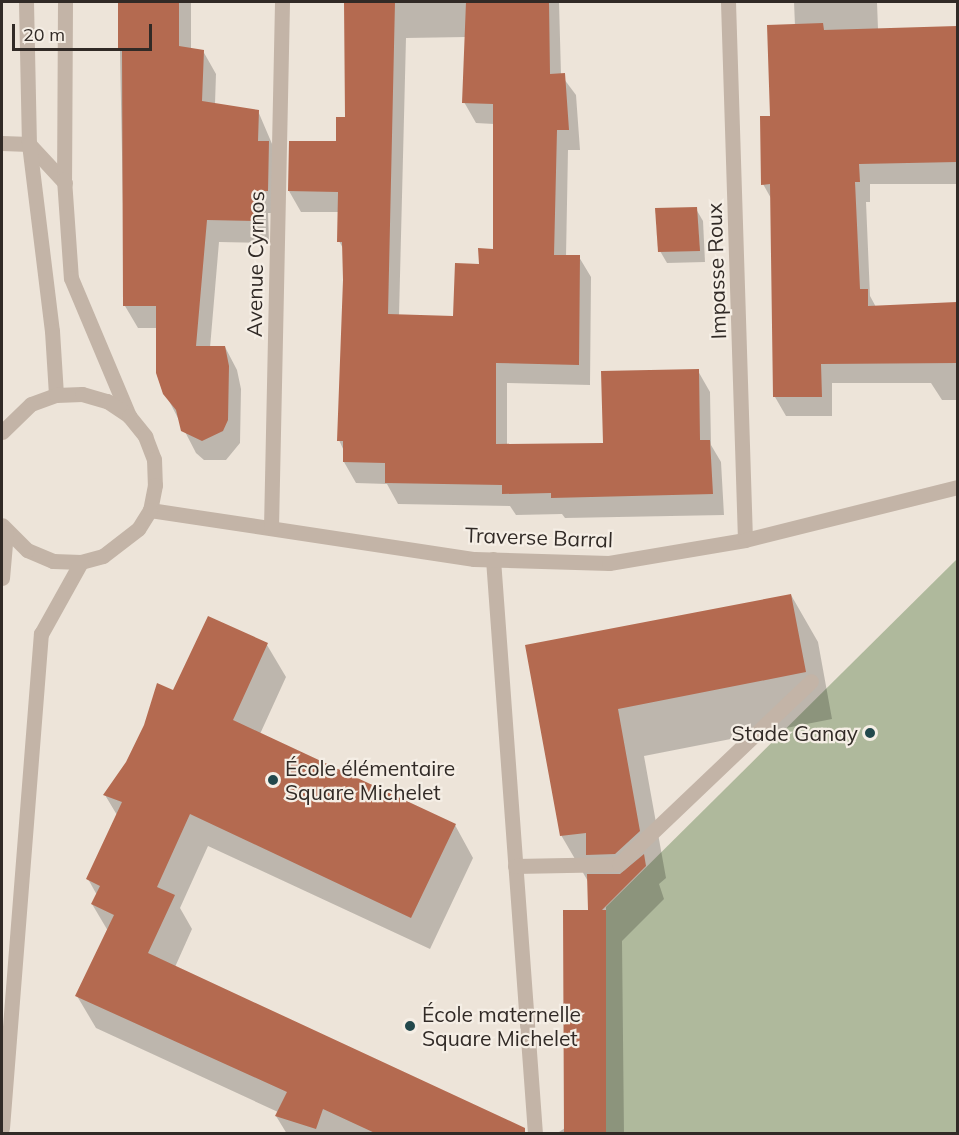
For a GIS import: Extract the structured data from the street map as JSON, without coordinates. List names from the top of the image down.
{
  "streets": {
    "street": ["Avenue Cyrnos", "Impasse Roux", "Traverse Barral"]
  },
  "crossings": [
    ["Avenue Cyrnos", "Traverse Barral"],
    ["Impasse Roux", "Traverse Barral"]
  ],
  "places": ["Stade Ganay", "École élémentaire Square Michelet", "École maternelle Square Michelet"],
  "scale_bar": "20 m"
}
